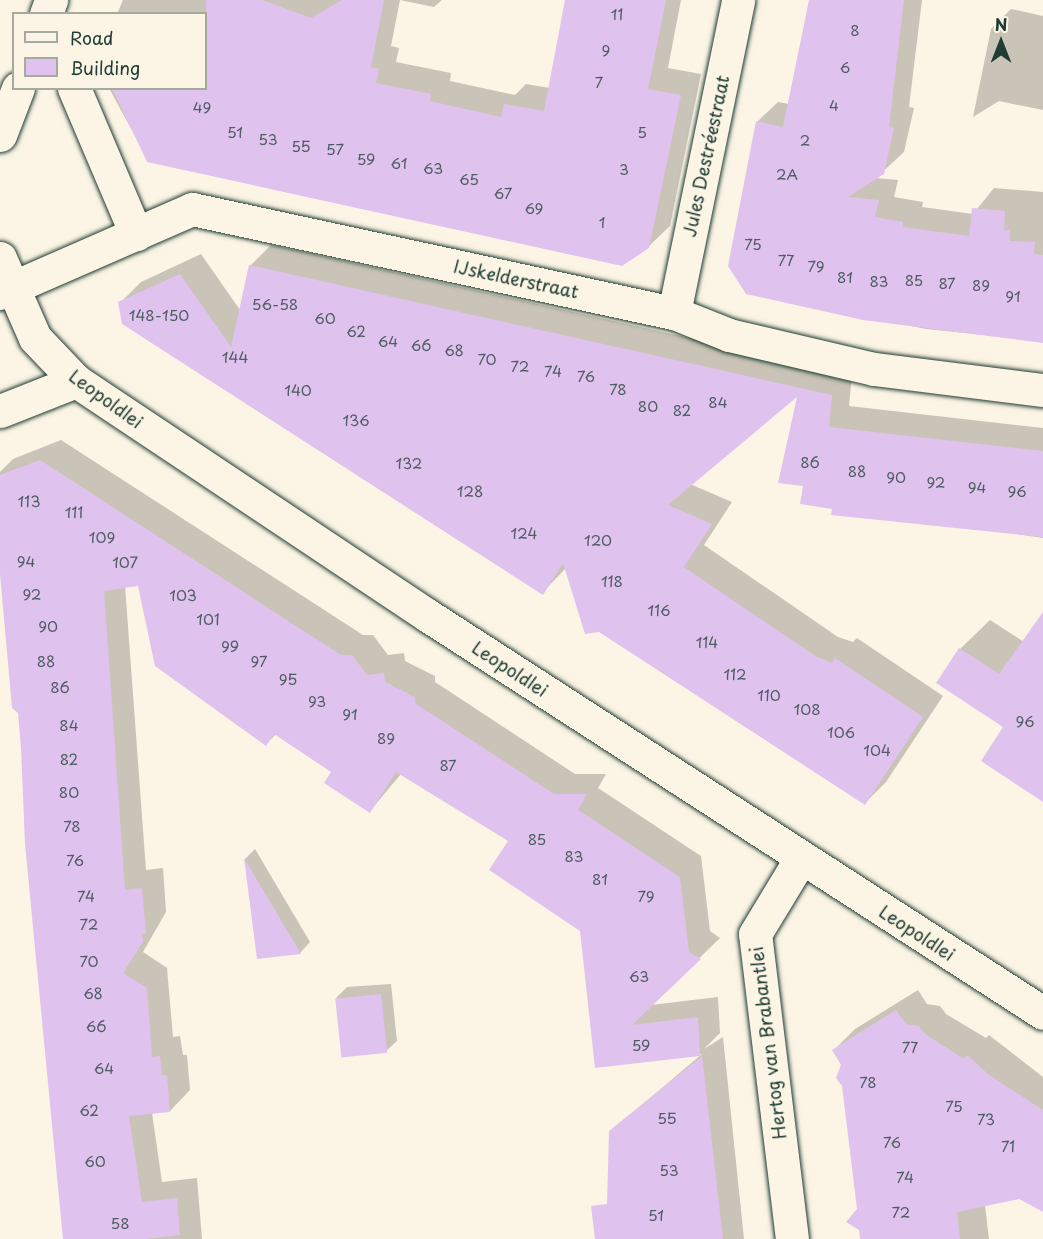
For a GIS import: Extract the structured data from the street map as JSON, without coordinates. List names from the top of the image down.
{
  "streets": {
    "street": [
      "Jules Destréestraat",
      "IJskelderstraat",
      "Leopoldlei",
      "Hertog van Brabantlei"
    ]
  },
  "crossings": [
    ["Jules Destréestraat", "IJskelderstraat"],
    ["IJskelderstraat", "Leopoldlei"],
    ["Leopoldlei", "Hertog van Brabantlei"]
  ],
  "house_numbers": [
    "11",
    "8",
    "9",
    "6",
    "7",
    "4",
    "49",
    "51",
    "5",
    "53",
    "2",
    "55",
    "57",
    "59",
    "61",
    "63",
    "3",
    "2A",
    "65",
    "67",
    "69",
    "1",
    "75",
    "77",
    "79",
    "81",
    "85",
    "83",
    "87",
    "89",
    "91",
    "56-58",
    "148-150",
    "60",
    "62",
    "64",
    "66",
    "68",
    "144",
    "70",
    "72",
    "74",
    "76",
    "78",
    "140",
    "84",
    "80",
    "82",
    "136",
    "86",
    "132",
    "88",
    "90",
    "92",
    "94",
    "128",
    "96",
    "113",
    "111",
    "124",
    "109",
    "120",
    "94",
    "107",
    "118",
    "92",
    "103",
    "116",
    "101",
    "90",
    "114",
    "99",
    "88",
    "97",
    "112",
    "95",
    "86",
    "110",
    "93",
    "108",
    "91",
    "96",
    "84",
    "106",
    "89",
    "104",
    "82",
    "87",
    "80",
    "78",
    "85",
    "83",
    "76",
    "81",
    "74",
    "79",
    "72",
    "70",
    "63",
    "68",
    "66",
    "59",
    "77",
    "64",
    "78",
    "75",
    "62",
    "55",
    "73",
    "76",
    "71",
    "60",
    "53",
    "74",
    "72",
    "51",
    "58"
  ],
  "legend": ["Road", "Building"],
  "north": "top"
}
